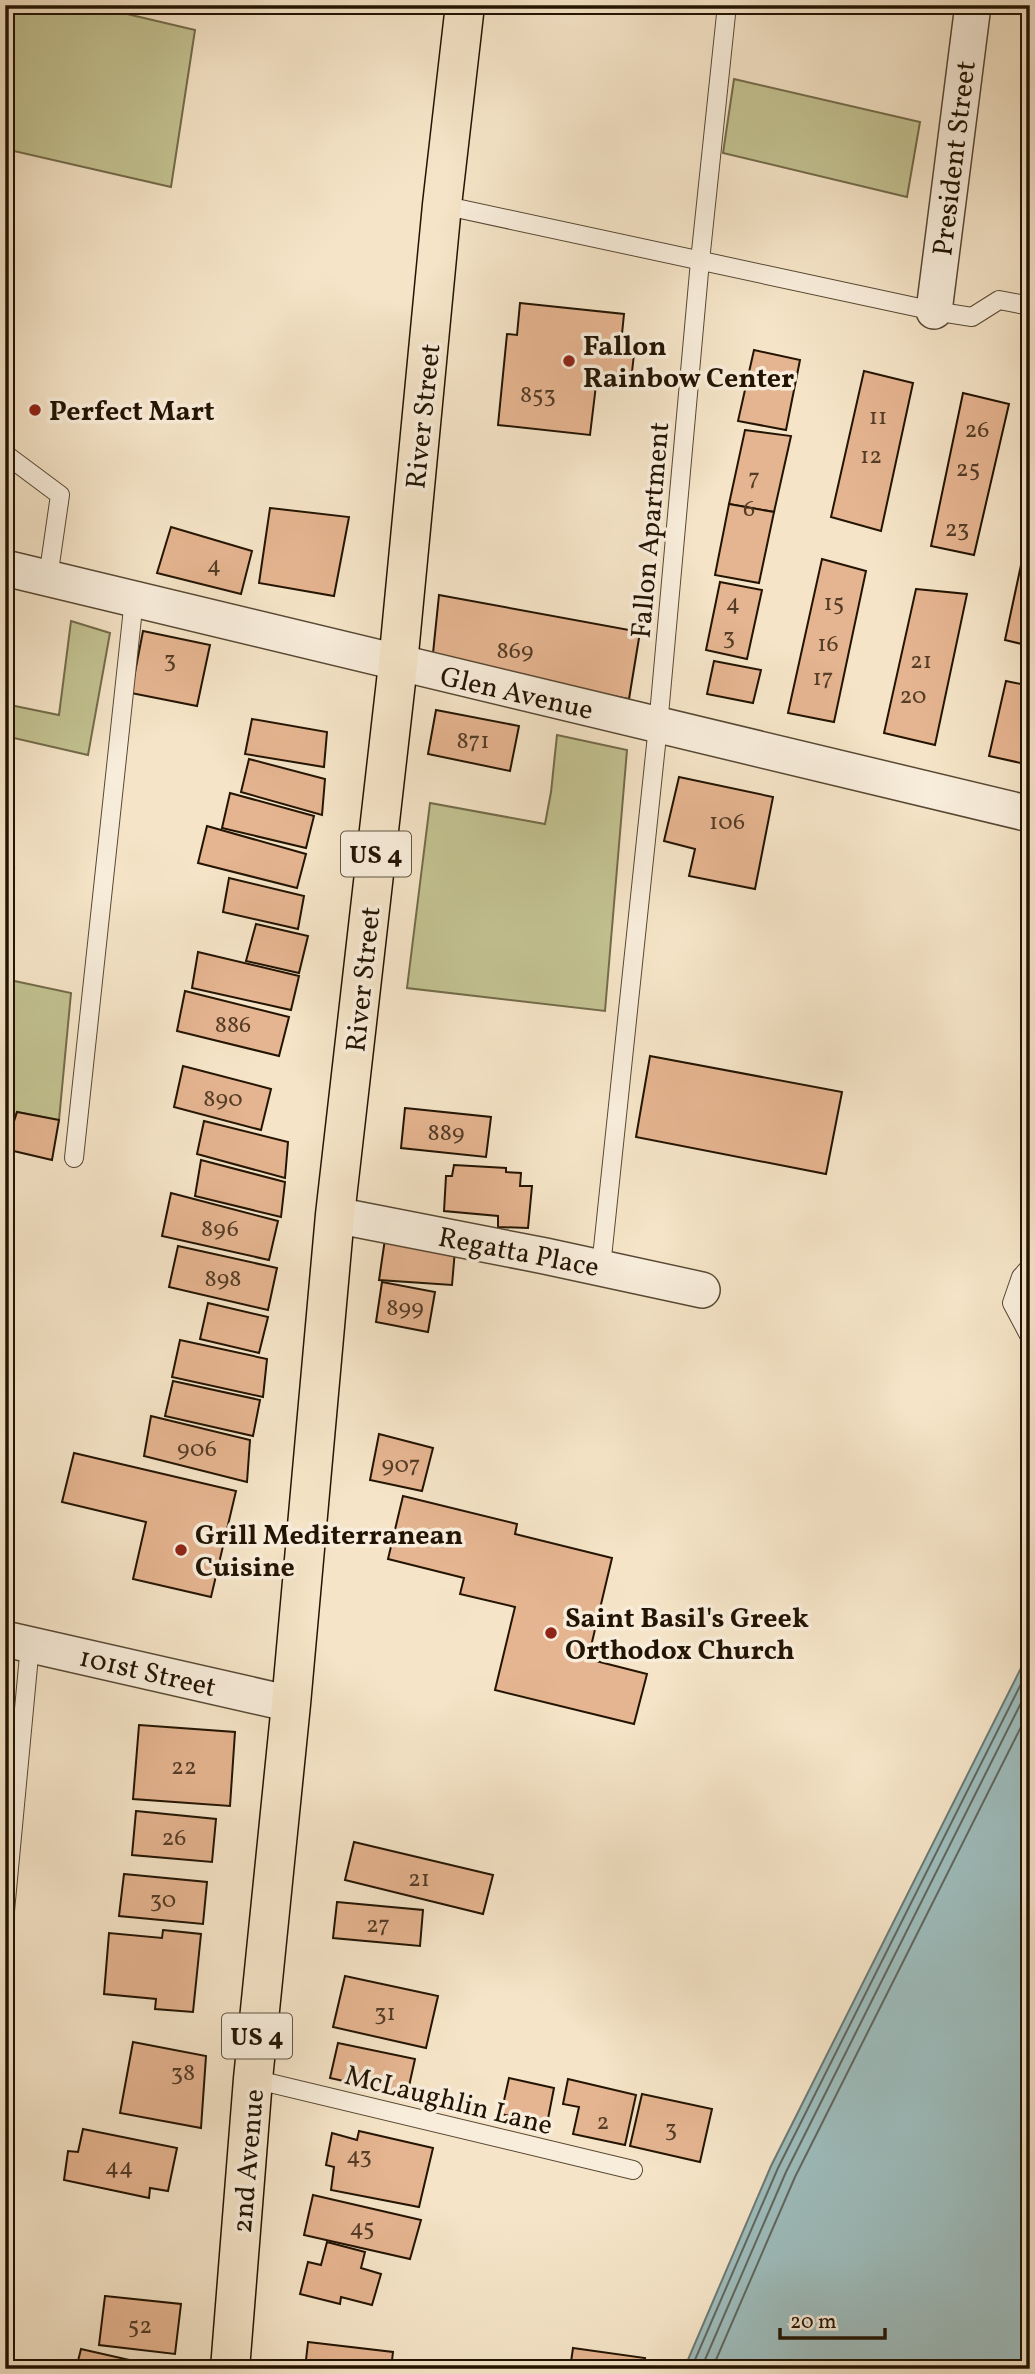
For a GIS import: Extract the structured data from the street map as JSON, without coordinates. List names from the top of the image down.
{
  "streets": {
    "main road": ["River Street", "US 4", "2nd Avenue"],
    "street": [
      "President Street",
      "Glen Avenue",
      "Regatta Place",
      "101st Street"
    ],
    "lane": ["Fallon Apartment", "McLaughlin Lane"]
  },
  "crossings": [
    ["River Street", "Glen Avenue"],
    ["River Street", "Regatta Place"],
    ["River Street", "101st Street"],
    ["River Street", "2nd Avenue"],
    ["Fallon Apartment", "Glen Avenue"],
    ["Fallon Apartment", "Regatta Place"],
    ["101st Street", "2nd Avenue"],
    ["McLaughlin Lane", "2nd Avenue"]
  ],
  "places": [
    "Fallon Rainbow Center",
    "Perfect Mart",
    "Grill Mediterranean Cuisine",
    "Saint Basil's Greek Orthodox Church"
  ],
  "house_numbers": [
    "853",
    "11",
    "26",
    "12",
    "25",
    "7",
    "6",
    "23",
    "4",
    "4",
    "15",
    "3",
    "16",
    "869",
    "3",
    "21",
    "17",
    "20",
    "871",
    "106",
    "886",
    "890",
    "889",
    "896",
    "898",
    "899",
    "906",
    "907",
    "22",
    "26",
    "21",
    "30",
    "27",
    "31",
    "38",
    "2",
    "3",
    "43",
    "44",
    "45",
    "52"
  ],
  "scale_bar": "20 m"
}
